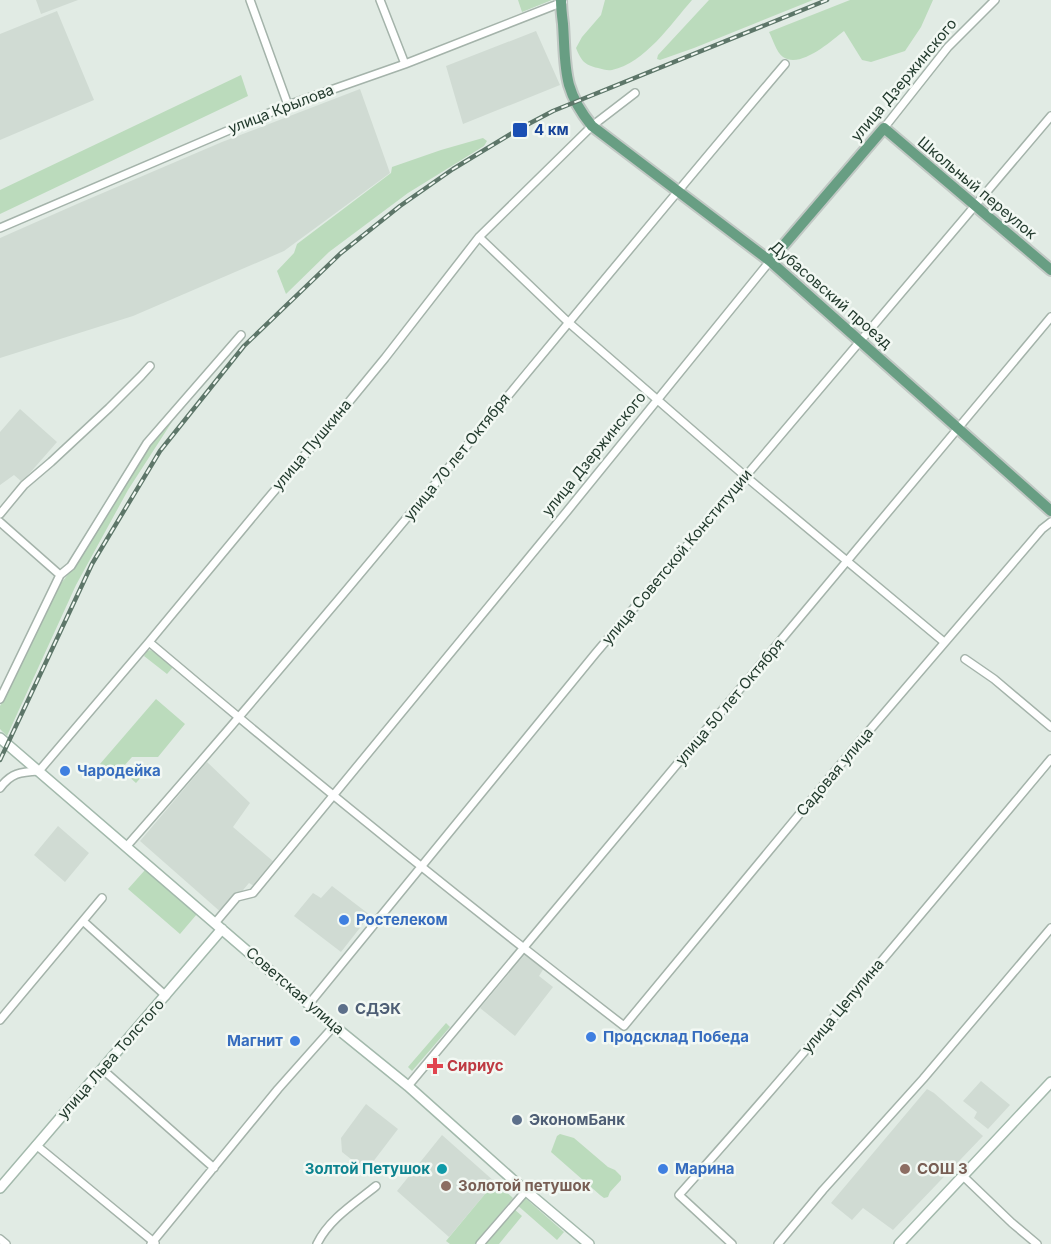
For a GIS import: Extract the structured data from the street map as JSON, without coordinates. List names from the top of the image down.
{
  "streets": {
    "main road": [
      "улица Дзержинского",
      "Школьный переулок",
      "Дубасовский проезд",
      "Советская улица",
      "улица Льва Толстого"
    ],
    "street": [
      "улица Крылова",
      "улица Пушкина",
      "улица 70 лет Октября",
      "улица Советской Конституции",
      "улица 50 лет Октября",
      "Садовая улица",
      "улица Цепулина"
    ]
  },
  "crossings": [
    ["улица Дзержинского", "Школьный переулок"],
    ["улица Дзержинского", "Дубасовский проезд"],
    ["улица Дзержинского", "Советская улица"],
    ["улица Дзержинского", "улица Льва Толстого"],
    ["улица Крылова", "Дубасовский проезд"],
    ["Школьный переулок", "улица Советской Конституции"],
    ["Дубасовский проезд", "улица Пушкина"],
    ["Дубасовский проезд", "улица 70 лет Октября"],
    ["Дубасовский проезд", "улица Советской Конституции"],
    ["Дубасовский проезд", "улица 50 лет Октября"],
    ["улица Пушкина", "Советская улица"],
    ["улица 70 лет Октября", "Советская улица"],
    ["улица Советской Конституции", "Советская улица"],
    ["улица 50 лет Октября", "Садовая улица"],
    ["улица 50 лет Октября", "Советская улица"],
    ["Советская улица", "улица Льва Толстого"]
  ],
  "places": {
    "transit": ["4 км"],
    "other": [
      "Чародейка",
      "Ростелеком",
      "СДЭК",
      "Продсклад Победа",
      "Магнит",
      "ЭкономБанк",
      "Золтой Петушок",
      "Марина",
      "СОШ 3",
      "Золотой петушок"
    ],
    "health": ["Сириус"]
  }
}
